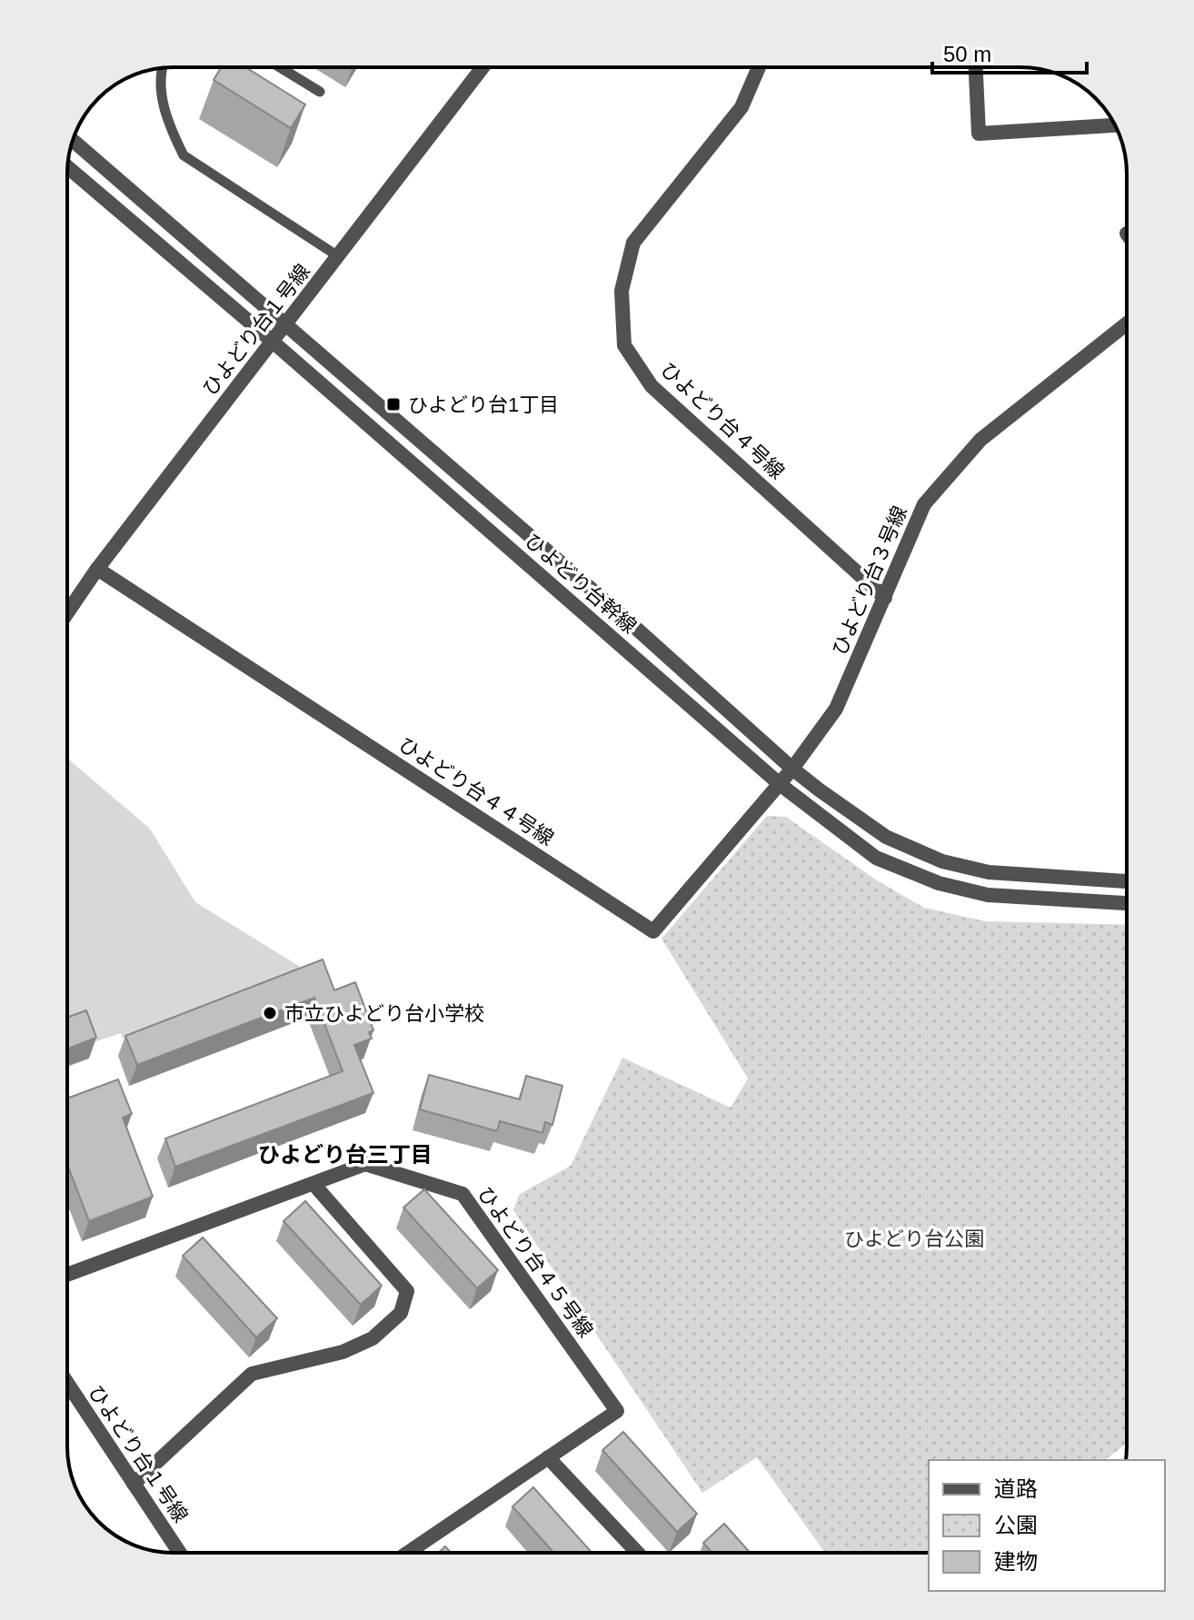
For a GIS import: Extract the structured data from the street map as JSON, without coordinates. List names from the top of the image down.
{
  "streets": {
    "street": [
      "ひよどり台１号線",
      "ひよどり台４号線",
      "ひよどり台３号線",
      "ひよどり台幹線",
      "ひよどり台４４号線",
      "ひよどり台４５号線"
    ]
  },
  "crossings": [
    ["ひよどり台１号線", "ひよどり台幹線"],
    ["ひよどり台１号線", "ひよどり台４４号線"],
    ["ひよどり台４号線", "ひよどり台３号線"],
    ["ひよどり台３号線", "ひよどり台幹線"],
    ["ひよどり台３号線", "ひよどり台４４号線"],
    ["ひよどり台幹線", "ひよどり台４４号線"]
  ],
  "districts": ["ひよどり台三丁目"],
  "parks": ["ひよどり台公園"],
  "places": {
    "transit": ["ひよどり台1丁目"],
    "other": ["市立ひよどり台小学校"]
  },
  "legend": ["道路", "公園", "建物"],
  "scale_bar": "50 m"
}
